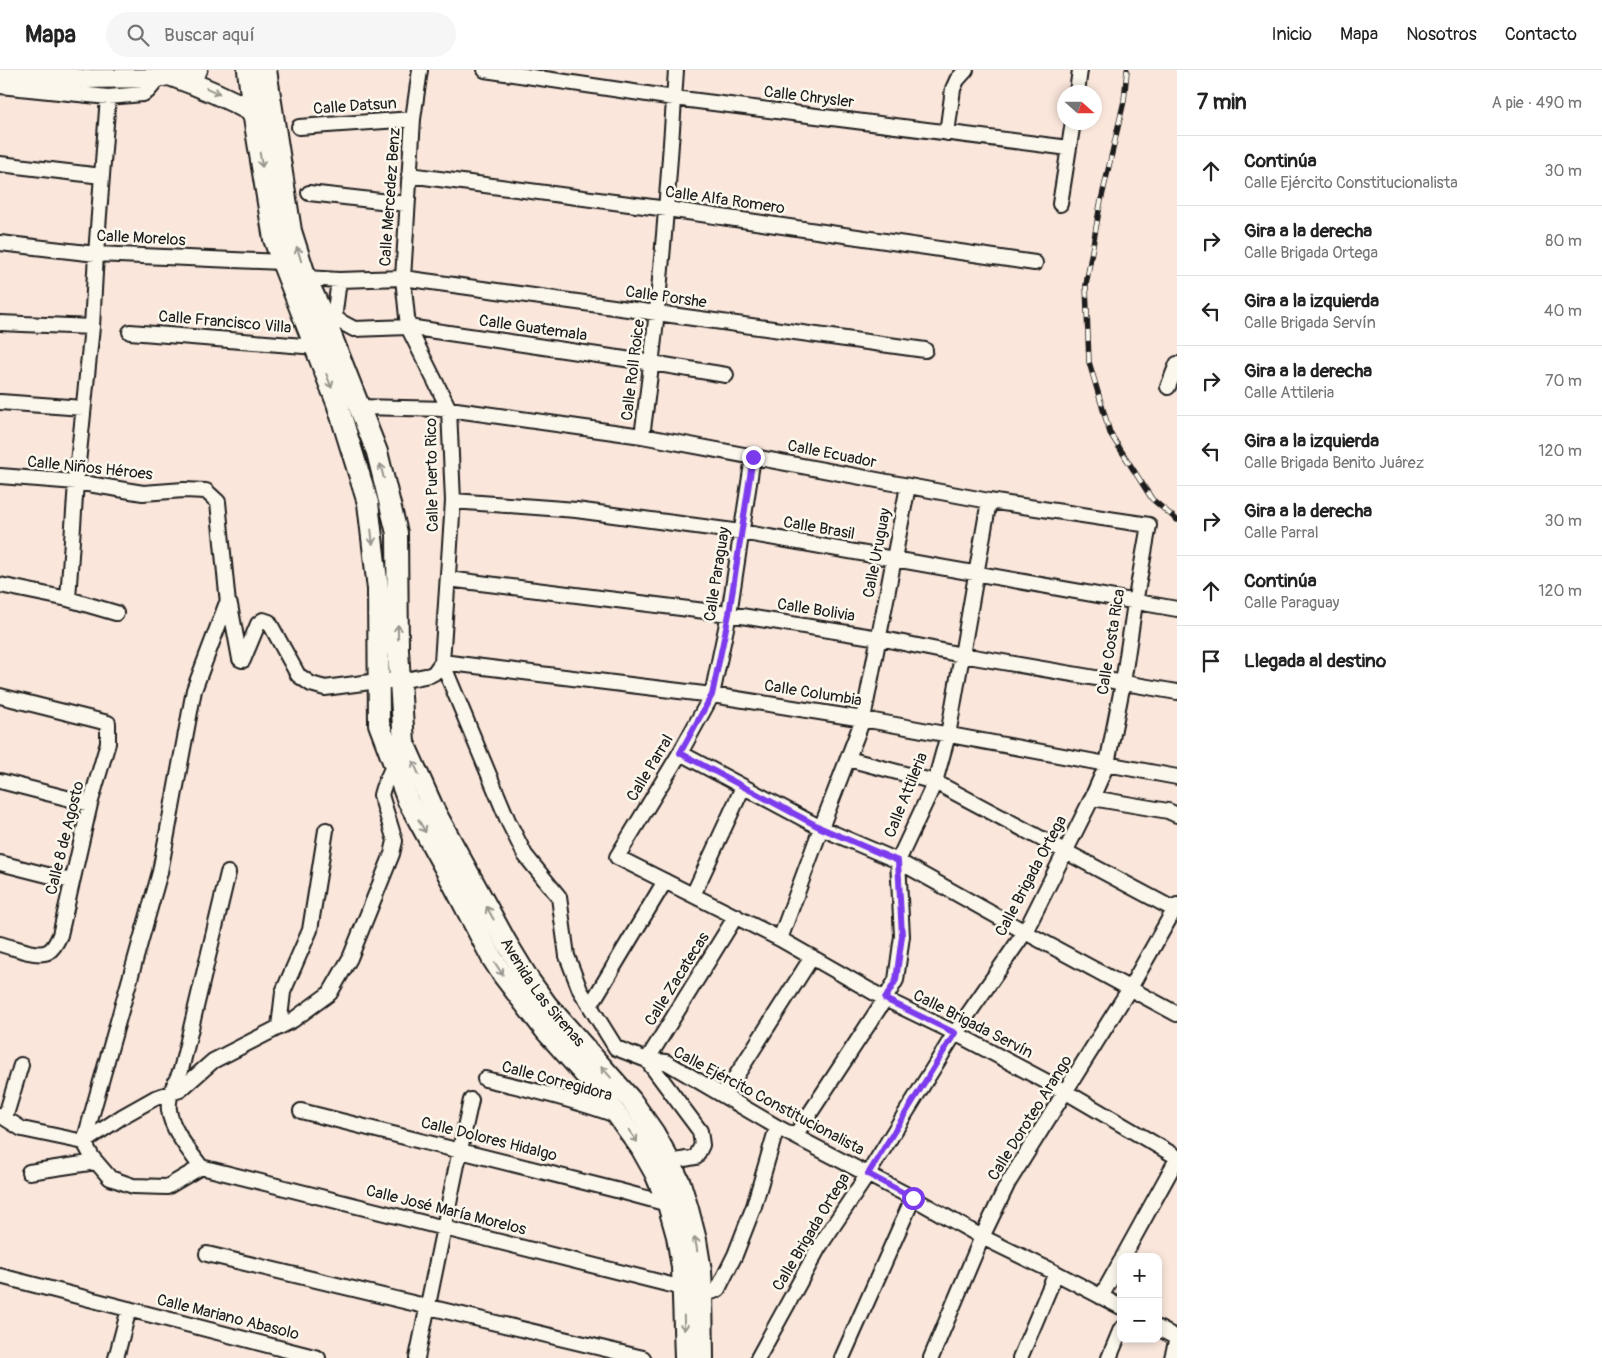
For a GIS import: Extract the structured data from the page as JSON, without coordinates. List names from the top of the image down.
{
  "streets": {
    "main road": ["Avenida Las Sirenas"],
    "street": [
      "Calle Chrysler",
      "Calle Datsun",
      "Calle Mercedez Benz",
      "Calle Alfa Romero",
      "Calle Morelos",
      "Calle Porshe",
      "Calle Francisco Villa",
      "Calle Guatemala",
      "Calle Roll Roice",
      "Calle Ecuador",
      "Calle Niños Héroes",
      "Calle Puerto Rico",
      "Calle Brasil",
      "Calle Uruguay",
      "Calle Paraguay",
      "Calle Bolivia",
      "Calle Costa Rica",
      "Calle Columbia",
      "Calle Parral",
      "Calle Attileria",
      "Calle 8 de Agosto",
      "Calle Brigada Ortega",
      "Calle Zacatecas",
      "Calle Brigada Servín",
      "Calle Corregidora",
      "Calle Ejército Constitucionalista",
      "Calle Doroteo Arango",
      "Calle Dolores Hidalgo",
      "Calle José María Morelos",
      "Calle Mariano Abasolo"
    ]
  },
  "crossings": [
    ["Calle Chrysler", "Calle Roll Roice"],
    ["Calle Datsun", "Calle Mercedez Benz"],
    ["Calle Mercedez Benz", "Calle Alfa Romero"],
    ["Calle Mercedez Benz", "Calle Porshe"],
    ["Calle Mercedez Benz", "Calle Guatemala"],
    ["Calle Mercedez Benz", "Calle Puerto Rico"],
    ["Calle Alfa Romero", "Calle Roll Roice"],
    ["Calle Morelos", "Avenida Las Sirenas"],
    ["Calle Porshe", "Calle Roll Roice"],
    ["Calle Porshe", "Avenida Las Sirenas"],
    ["Calle Francisco Villa", "Avenida Las Sirenas"],
    ["Calle Guatemala", "Calle Roll Roice"],
    ["Calle Guatemala", "Calle Puerto Rico"],
    ["Calle Guatemala", "Avenida Las Sirenas"],
    ["Calle Roll Roice", "Calle Ecuador"],
    ["Calle Ecuador", "Calle Puerto Rico"],
    ["Calle Ecuador", "Calle Uruguay"],
    ["Calle Ecuador", "Calle Paraguay"],
    ["Calle Ecuador", "Calle Costa Rica"],
    ["Calle Ecuador", "Calle Attileria"],
    ["Calle Ecuador", "Avenida Las Sirenas"],
    ["Calle Puerto Rico", "Calle Brasil"],
    ["Calle Puerto Rico", "Calle Bolivia"],
    ["Calle Puerto Rico", "Calle Columbia"],
    ["Calle Puerto Rico", "Calle Ejército Constitucionalista"],
    ["Calle Brasil", "Calle Uruguay"],
    ["Calle Brasil", "Calle Paraguay"],
    ["Calle Brasil", "Calle Costa Rica"],
    ["Calle Brasil", "Calle Attileria"],
    ["Calle Uruguay", "Calle Bolivia"],
    ["Calle Uruguay", "Calle Columbia"],
    ["Calle Uruguay", "Calle Brigada Servín"],
    ["Calle Paraguay", "Calle Bolivia"],
    ["Calle Paraguay", "Calle Columbia"],
    ["Calle Paraguay", "Calle Parral"],
    ["Calle Bolivia", "Calle Costa Rica"],
    ["Calle Bolivia", "Calle Attileria"],
    ["Calle Costa Rica", "Calle Columbia"],
    ["Calle Costa Rica", "Calle Brigada Ortega"],
    ["Calle Columbia", "Calle Parral"],
    ["Calle Columbia", "Calle Attileria"],
    ["Calle Columbia", "Calle Brigada Ortega"],
    ["Calle Columbia", "Calle Ejército Constitucionalista"],
    ["Calle Parral", "Calle Brigada Servín"],
    ["Calle Attileria", "Calle Brigada Servín"],
    ["Calle Attileria", "Calle Ejército Constitucionalista"],
    ["Calle Brigada Ortega", "Calle Brigada Servín"],
    ["Calle Brigada Ortega", "Calle Ejército Constitucionalista"],
    ["Calle Zacatecas", "Calle Brigada Servín"],
    ["Calle Zacatecas", "Calle Ejército Constitucionalista"],
    ["Avenida Las Sirenas", "Calle Corregidora"],
    ["Avenida Las Sirenas", "Calle Dolores Hidalgo"],
    ["Avenida Las Sirenas", "Calle José María Morelos"],
    ["Calle Brigada Servín", "Calle Doroteo Arango"],
    ["Calle Ejército Constitucionalista", "Calle Doroteo Arango"]
  ],
  "north": "right",
  "page": {
    "header": "Mapa",
    "search": "Buscar aquí",
    "nav": [
      "Inicio",
      "Mapa",
      "Nosotros",
      "Contacto"
    ],
    "heading": ["7 min", "A pie · 490 m"],
    "list": [
      ["Continúa", "Calle Ejército Constitucionalista", "30 m"],
      ["Gira a la derecha", "Calle Brigada Ortega", "80 m"],
      ["Gira a la izquierda", "Calle Brigada Servín", "40 m"],
      ["Gira a la derecha", "Calle Attileria", "70 m"],
      ["Gira a la izquierda", "Calle Brigada Benito Juárez", "120 m"],
      ["Gira a la derecha", "Calle Parral", "30 m"],
      ["Continúa", "Calle Paraguay", "120 m"],
      "Llegada al destino"
    ],
    "map_buttons": ["+", "−"]
  }
}
